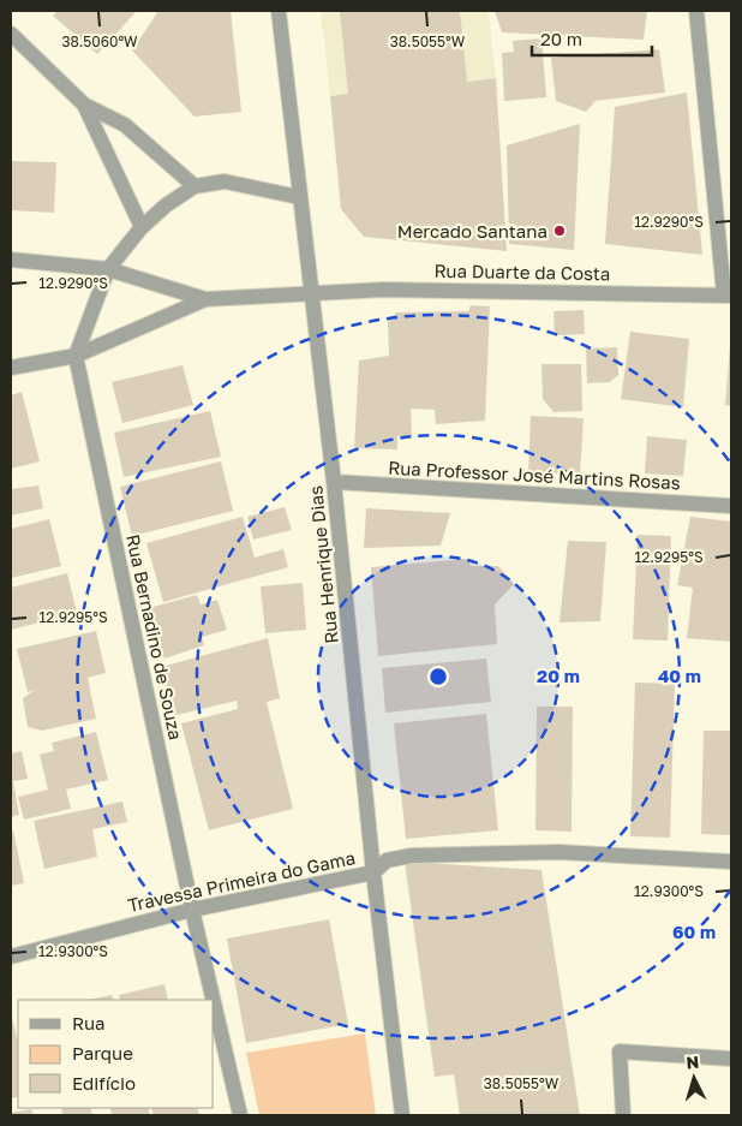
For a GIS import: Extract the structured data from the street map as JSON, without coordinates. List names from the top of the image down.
{
  "streets": {
    "street": [
      "Rua Duarte da Costa",
      "Rua Professor José Martins Rosas",
      "Rua Henrique Dias",
      "Rua Bernadino de Souza",
      "Travessa Primeira do Gama"
    ]
  },
  "crossings": [
    ["Rua Duarte da Costa", "Rua Henrique Dias"],
    ["Rua Professor José Martins Rosas", "Rua Henrique Dias"],
    ["Rua Henrique Dias", "Travessa Primeira do Gama"],
    ["Rua Bernadino de Souza", "Travessa Primeira do Gama"]
  ],
  "places": ["Mercado Santana"],
  "legend": ["Rua", "Parque", "Edifício"],
  "scale_bar": "20 m",
  "north": "top",
  "coordinates": [
    "38.5060°W",
    "38.5055°W",
    "12.9290°S",
    "12.9295°S",
    "12.9300°S"
  ],
  "rings": ["20 m", "40 m", "60 m"]
}
